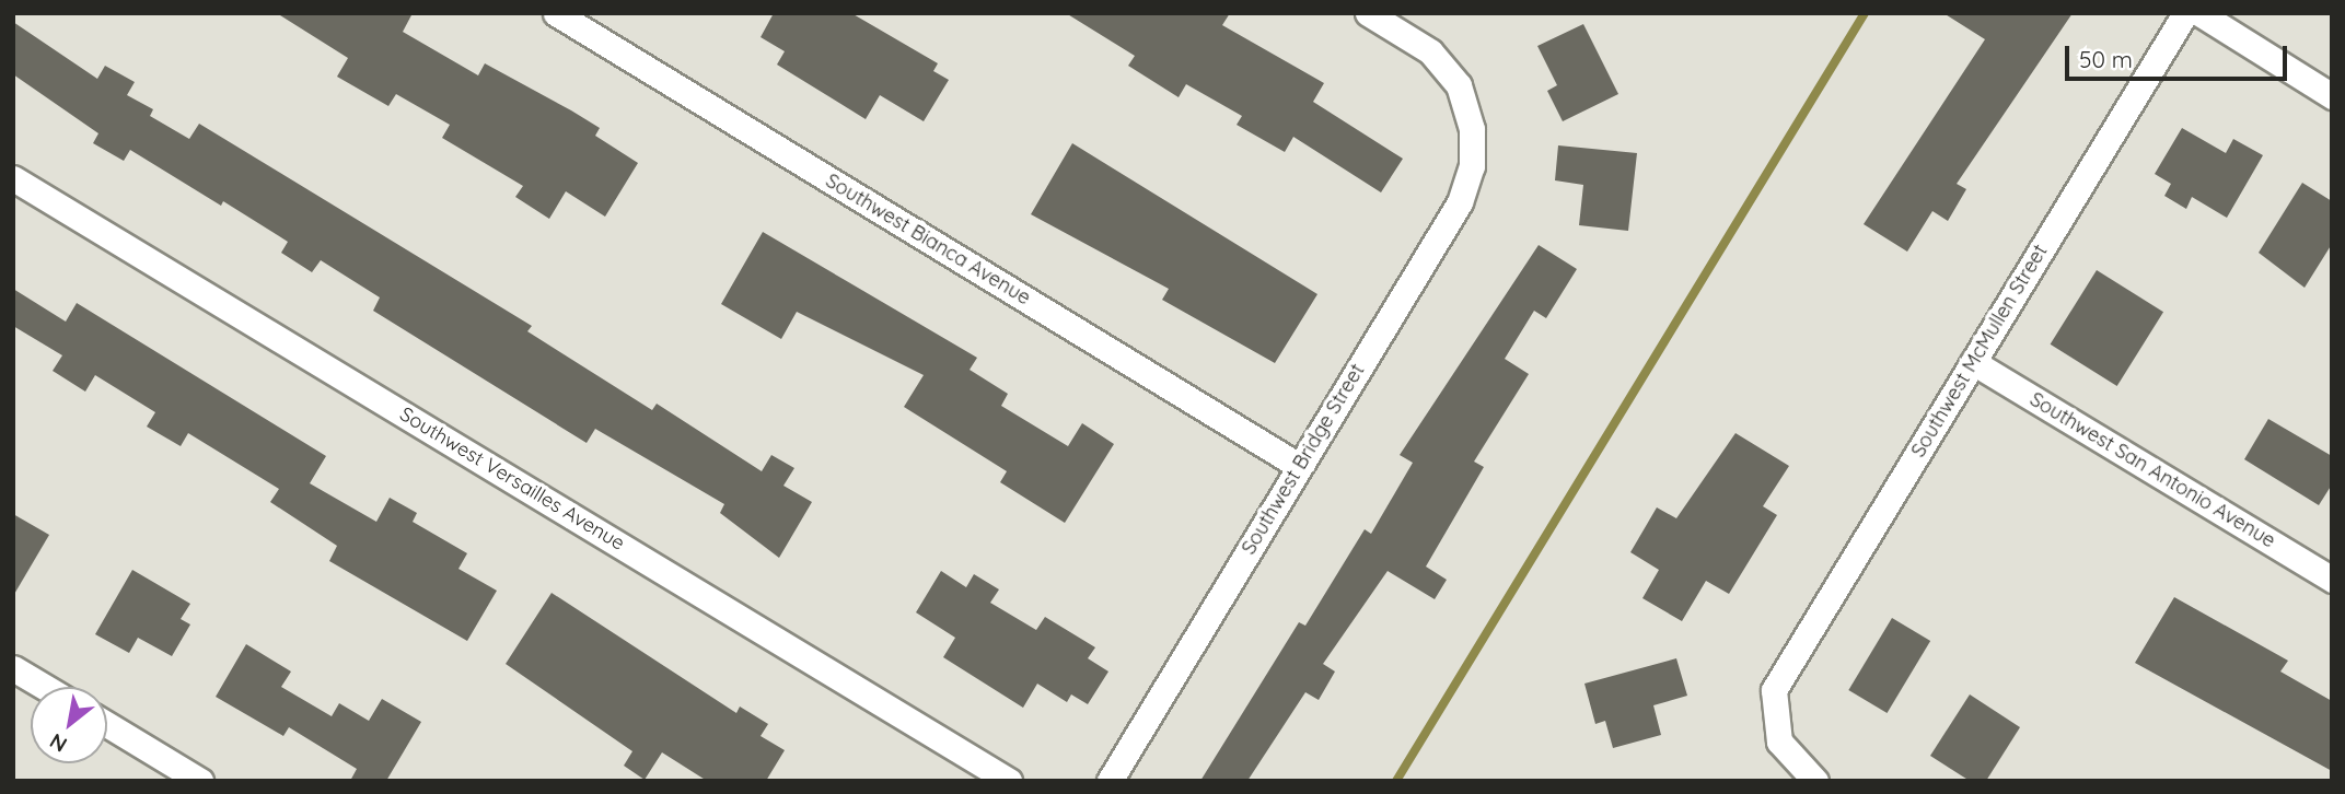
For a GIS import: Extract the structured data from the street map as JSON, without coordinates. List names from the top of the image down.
{
  "streets": {
    "street": [
      "Southwest Bianca Avenue",
      "Southwest McMullen Street",
      "Southwest Bridge Street",
      "Southwest San Antonio Avenue",
      "Southwest Versailles Avenue"
    ]
  },
  "crossings": [
    ["Southwest Bianca Avenue", "Southwest Bridge Street"],
    ["Southwest McMullen Street", "Southwest San Antonio Avenue"]
  ],
  "scale_bar": "50 m",
  "north": "bottom left"
}
